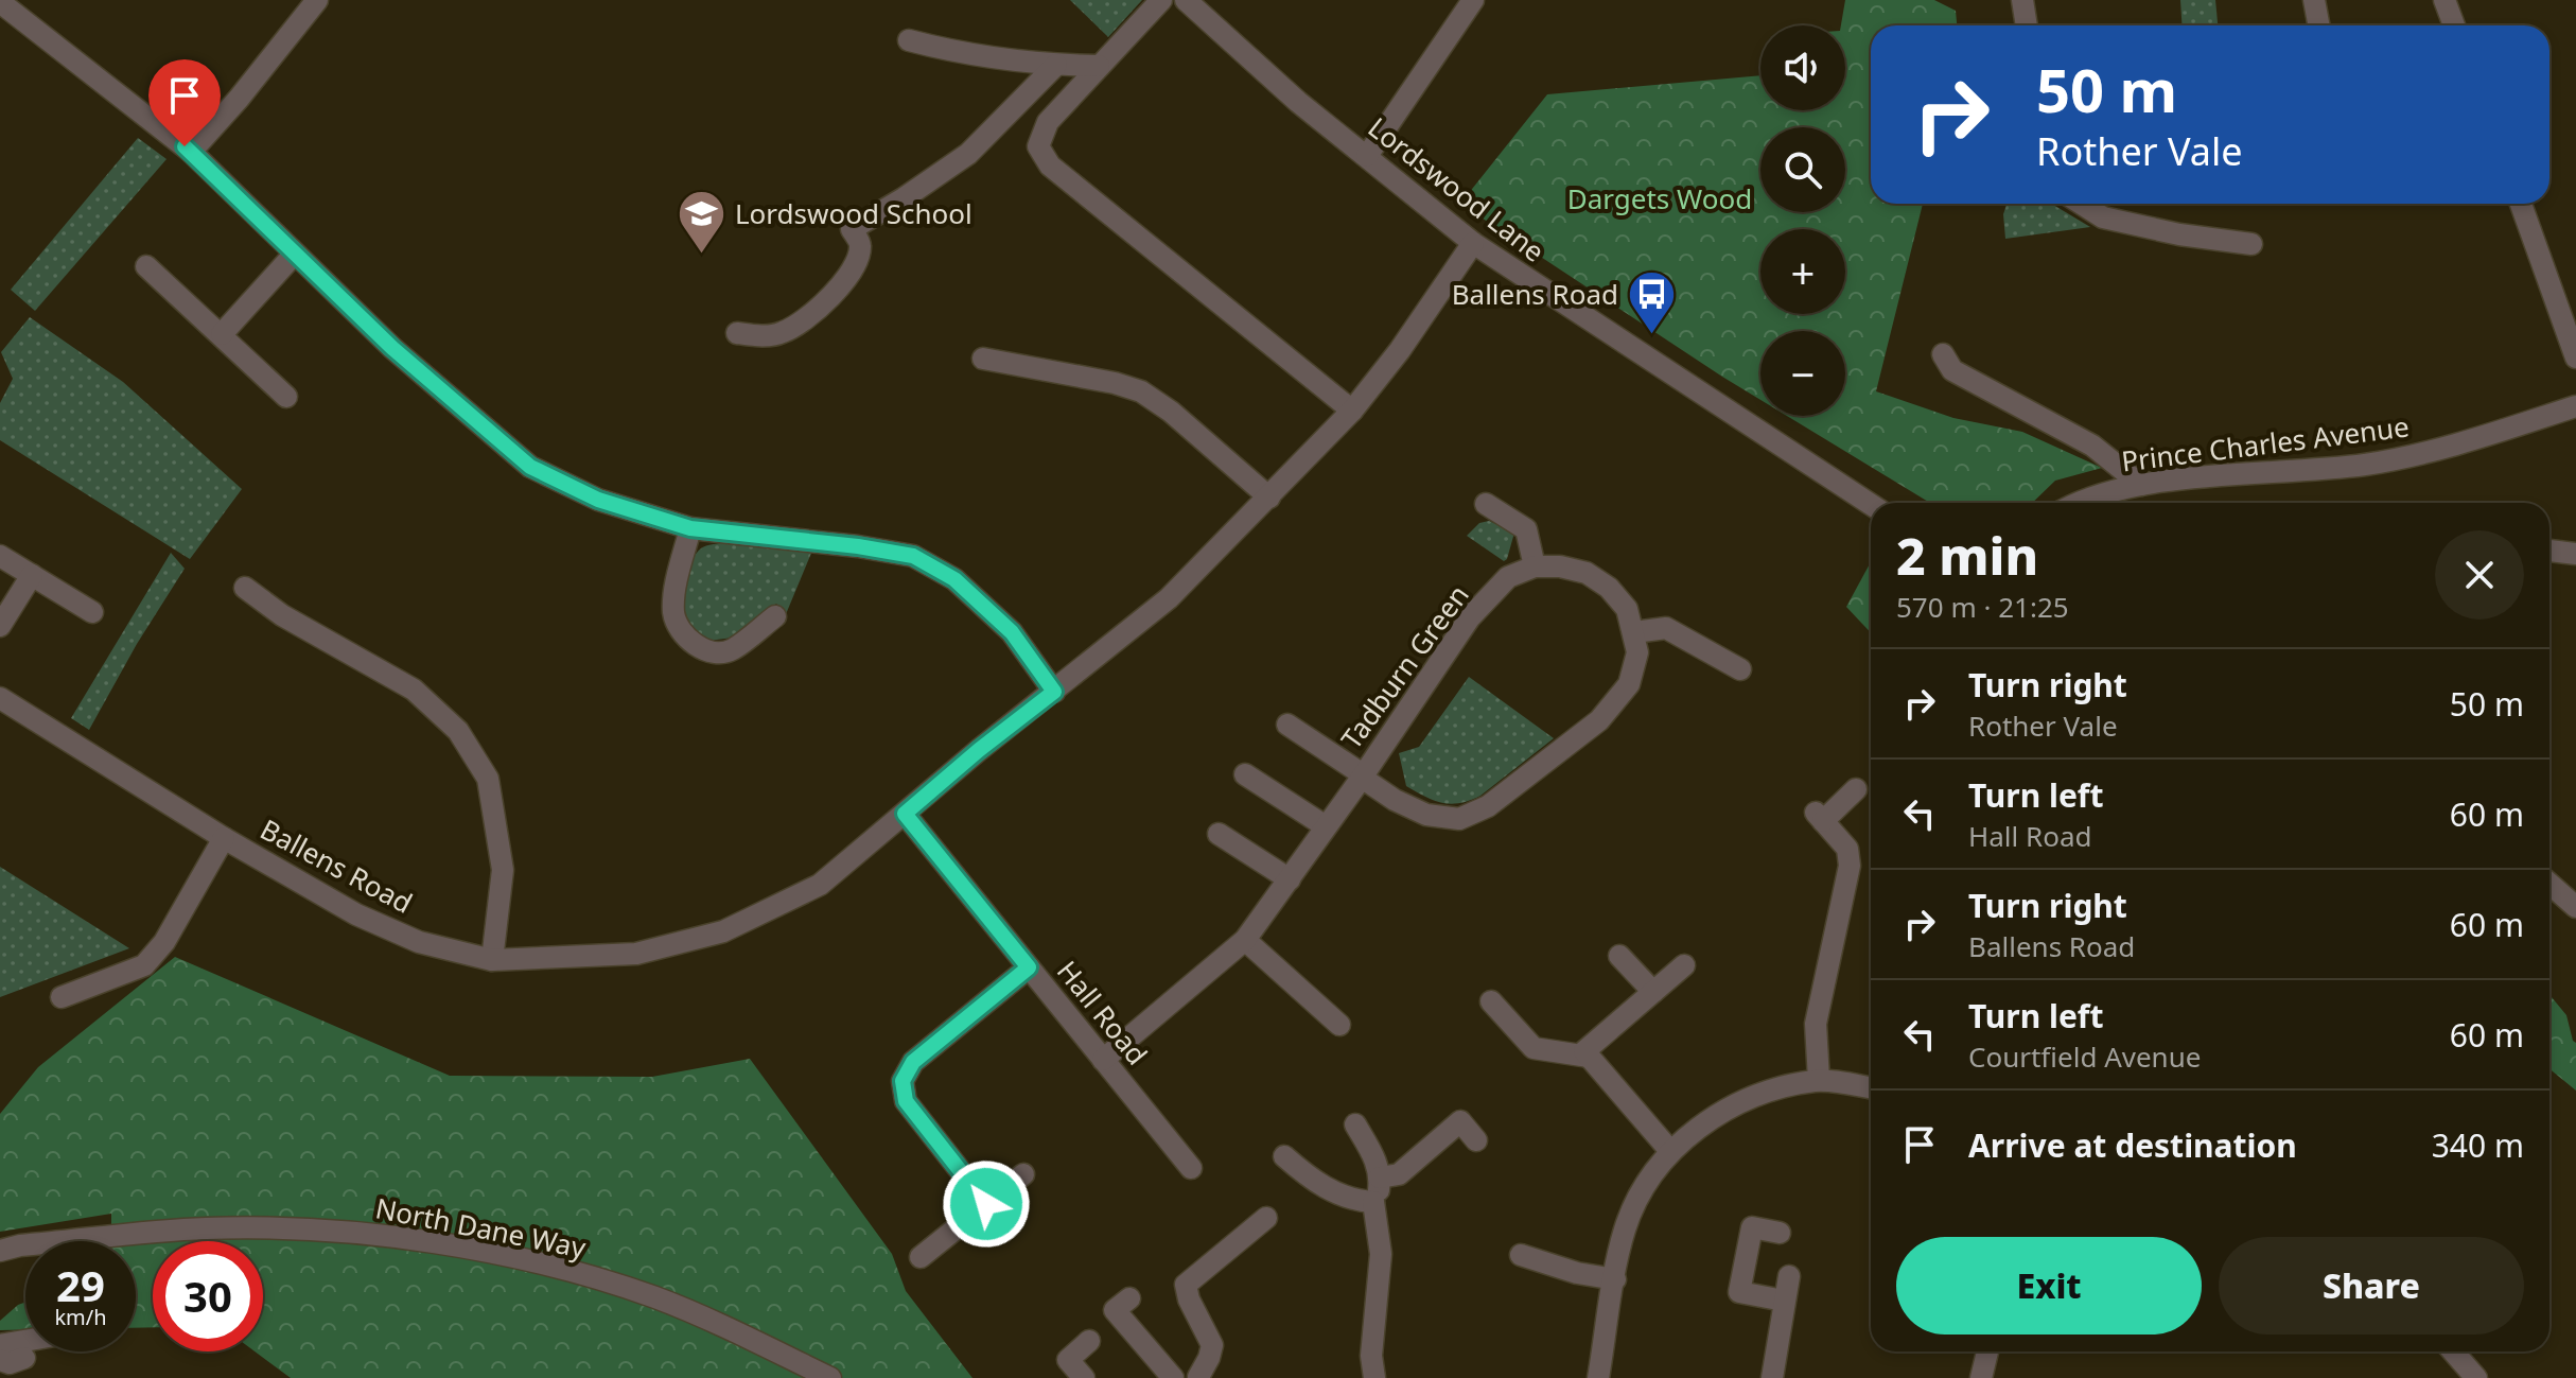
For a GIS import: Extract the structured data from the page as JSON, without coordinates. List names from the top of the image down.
{
  "streets": {
    "street": [
      "Lordswood Lane",
      "Prince Charles Avenue",
      "Tadburn Green",
      "Ballens Road",
      "Hall Road",
      "North Dane Way"
    ]
  },
  "crossings": [
    ["Lordswood Lane", "Ballens Road"],
    ["Tadburn Green", "Hall Road"],
    ["Ballens Road", "Hall Road"]
  ],
  "parks": ["Dargets Wood"],
  "places": {
    "school or university": ["Lordswood School"],
    "bus stop": ["Ballens Road"]
  },
  "page": {
    "map_buttons": ["+", "−"],
    "turn": ["50 m", "Rother Vale"],
    "heading": ["2 min", "570 m · 21:25"],
    "list": [
      {
        "name": "Turn right",
        "note": "Rother Vale",
        "value": "50 m"
      },
      {
        "name": "Turn left",
        "note": "Hall Road",
        "value": "60 m"
      },
      {
        "name": "Turn right",
        "note": "Ballens Road",
        "value": "60 m"
      },
      {
        "name": "Turn left",
        "note": "Courtfield Avenue",
        "value": "60 m"
      },
      {
        "name": "Arrive at destination",
        "value": "340 m"
      }
    ],
    "buttons": ["Exit", "Share"],
    "speed": "29 km/h",
    "limit": "30"
  }
}
